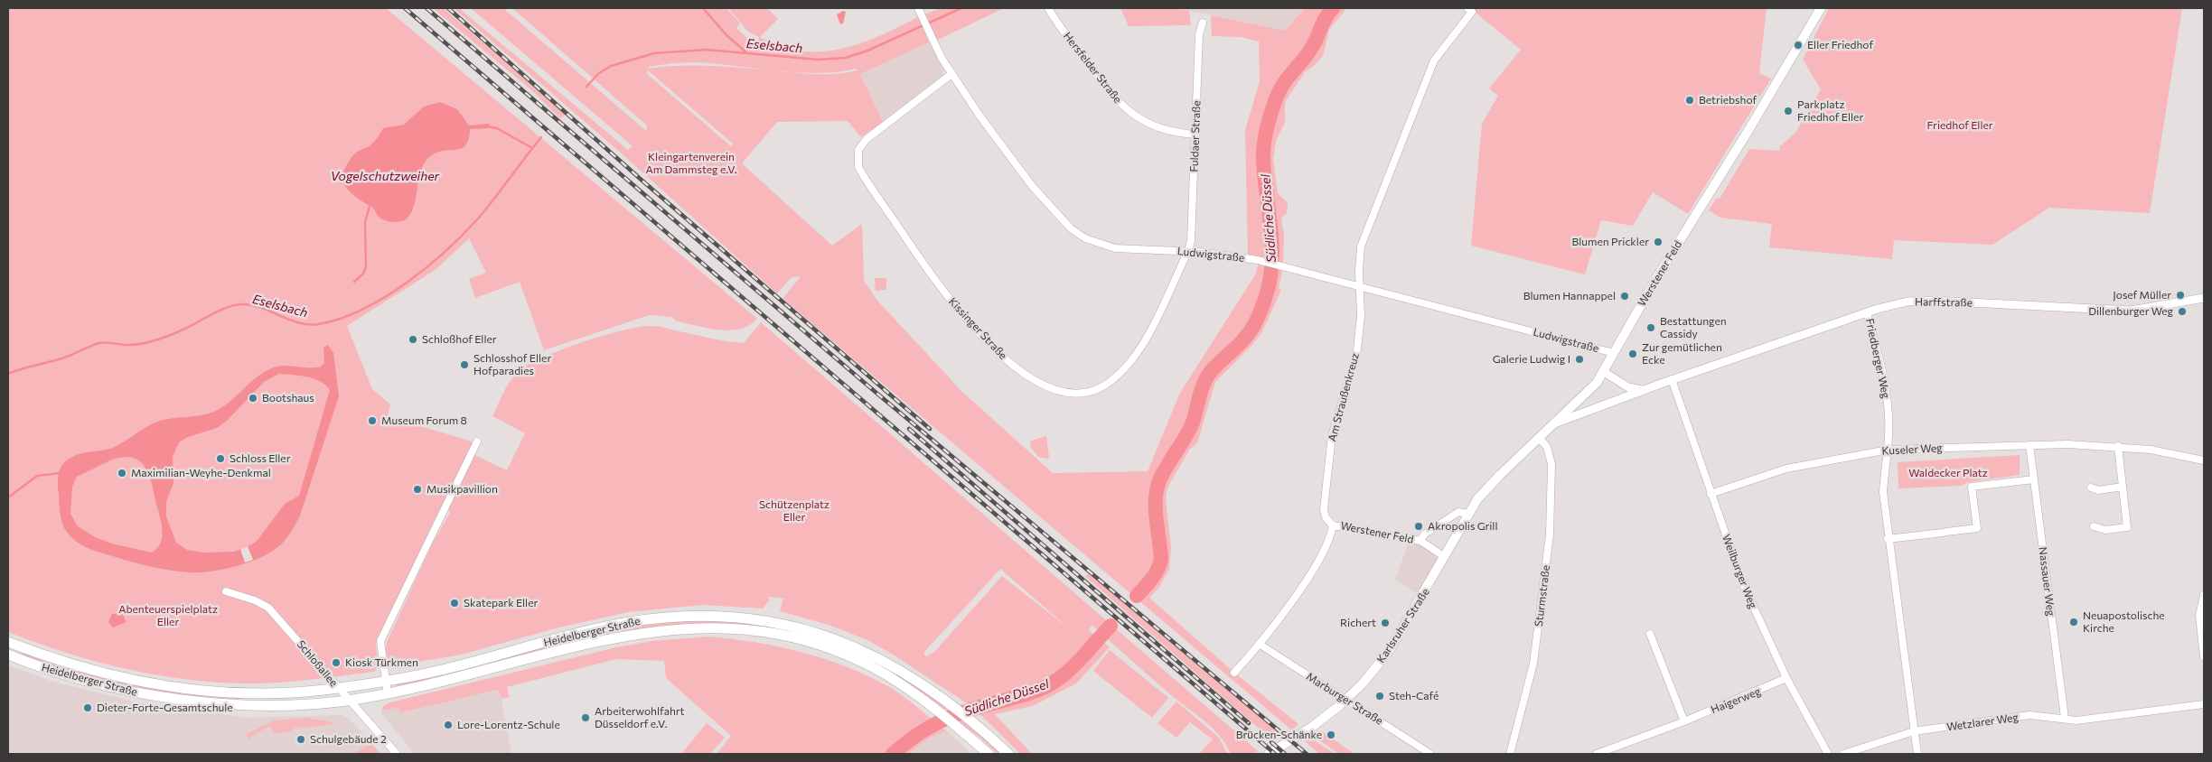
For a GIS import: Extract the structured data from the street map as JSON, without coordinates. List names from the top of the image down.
{
  "streets": {
    "main road": ["Werstener Feld", "Karlsruher Straße", "Heidelberger Straße"],
    "street": [
      "Hersfelder Straße",
      "Fuldaer Straße",
      "Ludwigstraße",
      "Harffstraße",
      "Kissinger Straße",
      "Friedberger Weg",
      "Am Straußenkreuz",
      "Kuseler Weg",
      "Weilburger Weg",
      "Nassauer Weg",
      "Sturmstraße",
      "Schloßallee",
      "Marburger Straße",
      "Haigerweg",
      "Wetzlarer Weg"
    ]
  },
  "crossings": [
    ["Hersfelder Straße", "Fuldaer Straße"],
    ["Fuldaer Straße", "Ludwigstraße"],
    ["Fuldaer Straße", "Kissinger Straße"],
    ["Ludwigstraße", "Werstener Feld"],
    ["Ludwigstraße", "Kissinger Straße"],
    ["Ludwigstraße", "Am Straußenkreuz"],
    ["Werstener Feld", "Harffstraße"],
    ["Werstener Feld", "Am Straußenkreuz"],
    ["Werstener Feld", "Sturmstraße"],
    ["Werstener Feld", "Karlsruher Straße"],
    ["Harffstraße", "Friedberger Weg"],
    ["Harffstraße", "Weilburger Weg"],
    ["Friedberger Weg", "Kuseler Weg"],
    ["Friedberger Weg", "Wetzlarer Weg"],
    ["Kuseler Weg", "Weilburger Weg"],
    ["Kuseler Weg", "Nassauer Weg"],
    ["Weilburger Weg", "Haigerweg"],
    ["Nassauer Weg", "Wetzlarer Weg"],
    ["Karlsruher Straße", "Marburger Straße"],
    ["Heidelberger Straße", "Schloßallee"]
  ],
  "water": ["Eselsbach", "Vogelschutzweiher", "Südliche Düssel"],
  "parks": [
    "Friedhof Eller",
    "Kleingartenverein Am Dammsteg e.V.",
    "Waldecker Platz",
    "Schützenplatz Eller",
    "Abenteuerspielplatz Eller"
  ],
  "places": [
    "Eller Friedhof",
    "Betriebshof",
    "Parkplatz Friedhof Eller",
    "Blumen Prickler",
    "Josef Müller",
    "Blumen Hannappel",
    "Dillenburger Weg",
    "Bestattungen Cassidy",
    "Schloßhof Eller",
    "Zur gemütlichen Ecke",
    "Galerie Ludwig I",
    "Schlosshof Eller Hofparadies",
    "Bootshaus",
    "Museum Forum 8",
    "Schloss Eller",
    "Maximilian-Weyhe-Denkmal",
    "Musikpavillion",
    "Akropolis Grill",
    "Skatepark Eller",
    "Neuapostolische Kirche",
    "Richert",
    "Kiosk Türkmen",
    "Steh-Café",
    "Dieter-Forte-Gesamtschule",
    "Arbeiterwohlfahrt Düsseldorf e.V.",
    "Lore-Lorentz-Schule",
    "Brücken-Schänke",
    "Schulgebäude 2"
  ]
}
